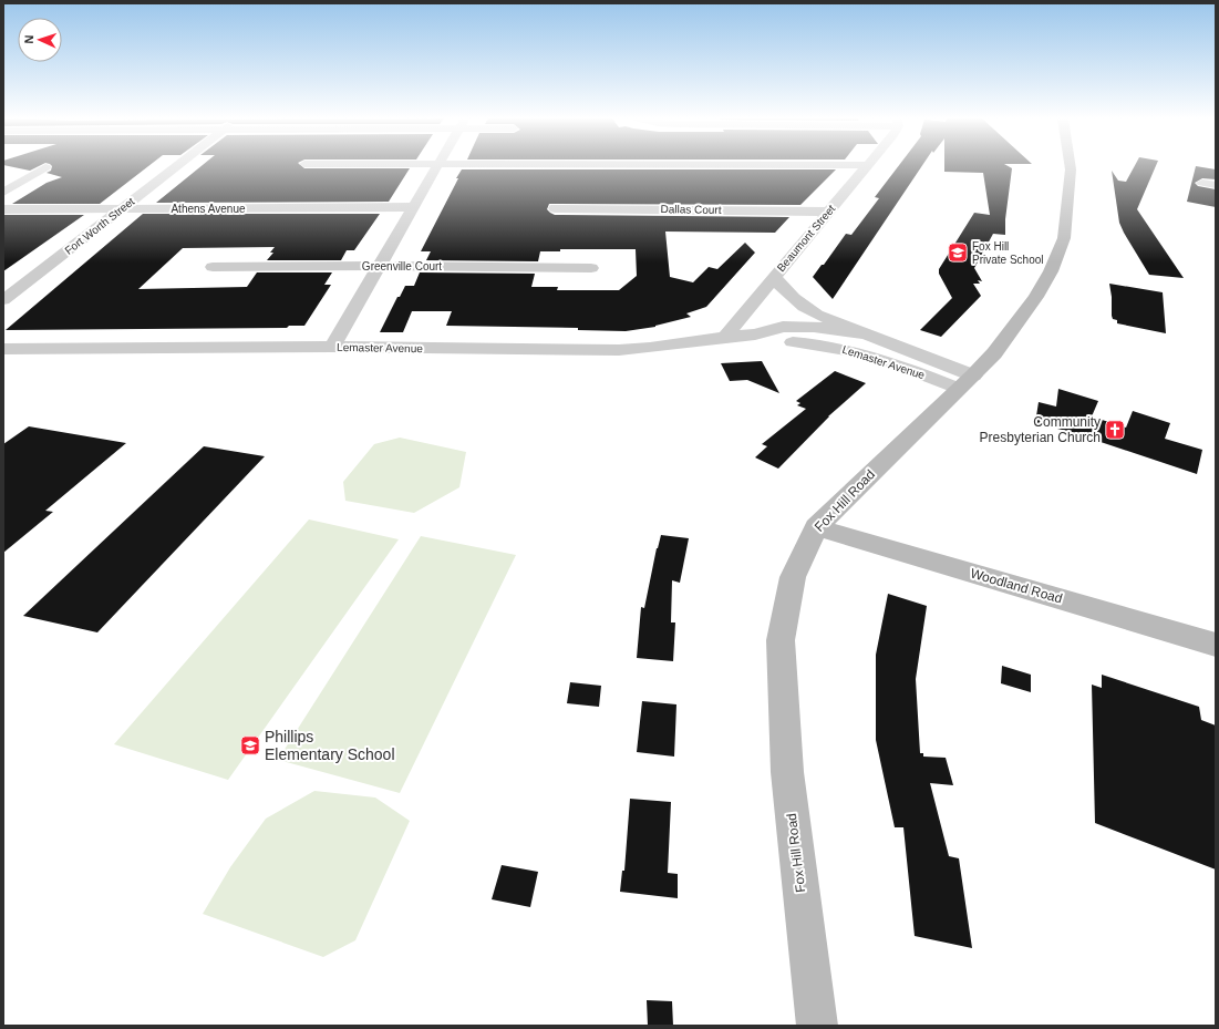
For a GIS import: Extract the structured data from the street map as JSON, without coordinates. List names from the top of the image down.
{
  "streets": {
    "main road": ["Fox Hill Road", "Woodland Road"],
    "street": [
      "Athens Avenue",
      "Dallas Court",
      "Fort Worth Street",
      "Beaumont Street",
      "Greenville Court",
      "Lemaster Avenue"
    ]
  },
  "crossings": [
    ["Athens Avenue", "Fort Worth Street"],
    ["Dallas Court", "Beaumont Street"],
    ["Beaumont Street", "Lemaster Avenue"],
    ["Lemaster Avenue", "Fox Hill Road"],
    ["Fox Hill Road", "Woodland Road"]
  ],
  "places": {
    "school or university": ["Fox Hill Private School", "Phillips Elementary School"],
    "church": ["Community Presbyterian Church"]
  },
  "north": "left"
}
